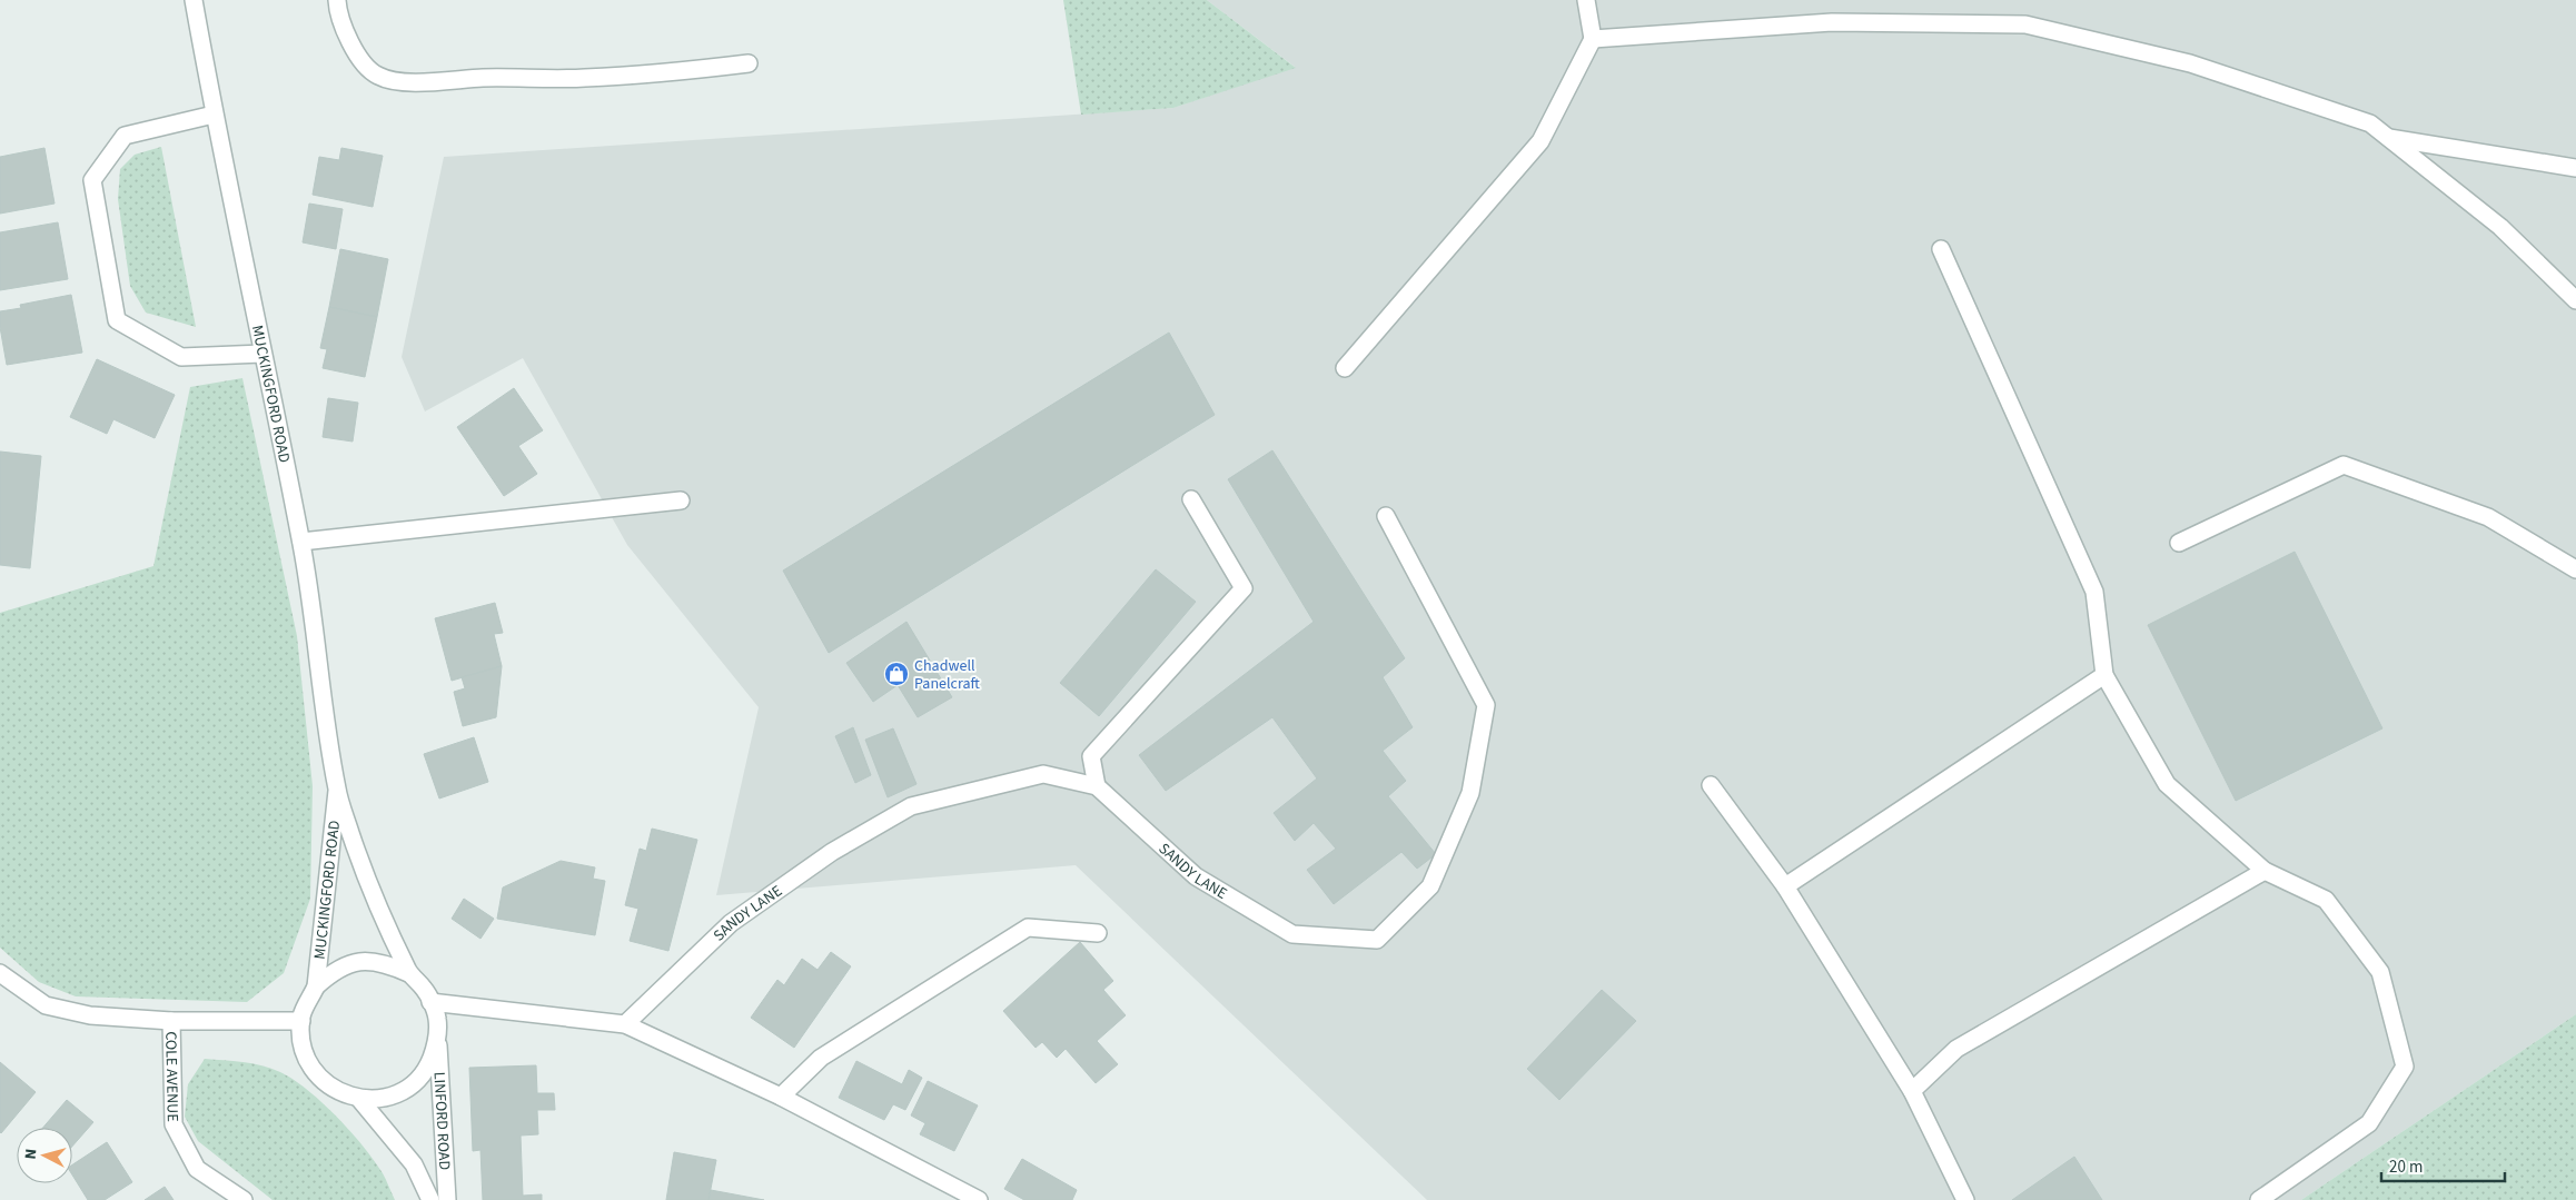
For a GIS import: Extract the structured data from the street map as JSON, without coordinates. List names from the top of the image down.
{
  "streets": {
    "street": [
      "MUCKINGFORD ROAD",
      "SANDY LANE",
      "COLE AVENUE",
      "LINFORD ROAD"
    ]
  },
  "crossings": [
    ["MUCKINGFORD ROAD", "COLE AVENUE"],
    ["MUCKINGFORD ROAD", "LINFORD ROAD"],
    ["COLE AVENUE", "LINFORD ROAD"]
  ],
  "places": {
    "shop": ["Chadwell Panelcraft"]
  },
  "scale_bar": "20 m",
  "north": "left"
}
